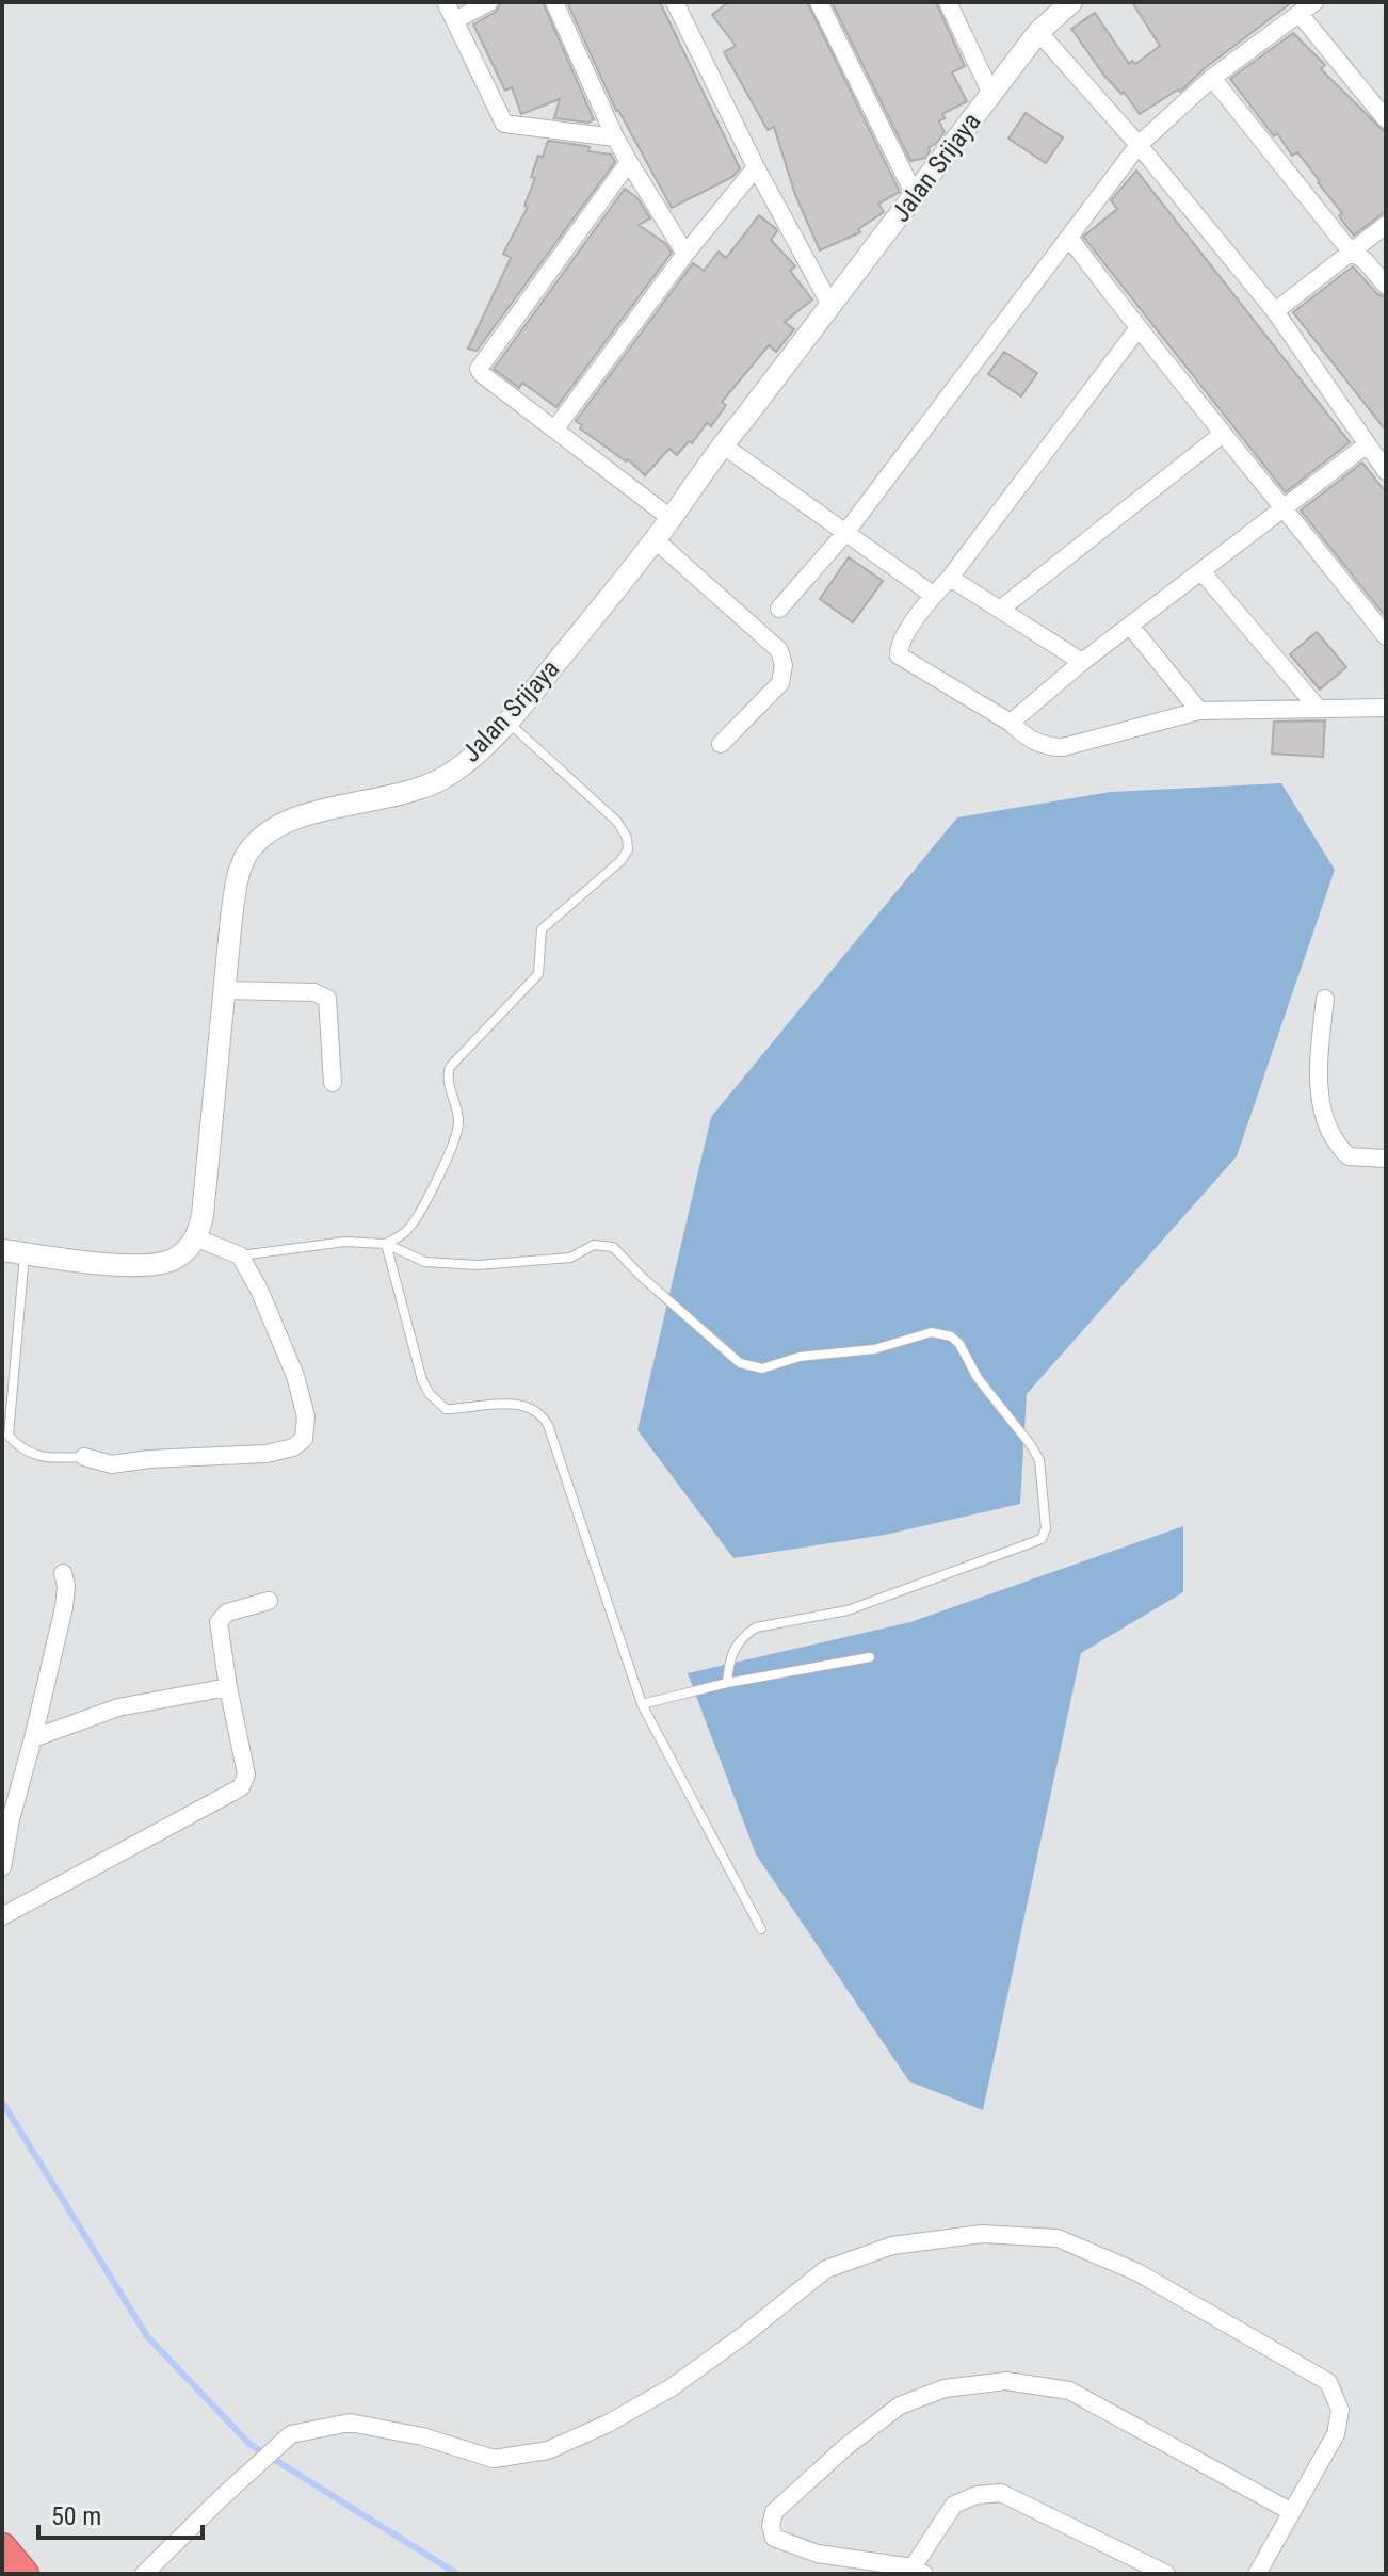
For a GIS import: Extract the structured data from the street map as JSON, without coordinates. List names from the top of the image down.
{
  "streets": {
    "street": ["Jalan Srijaya"]
  },
  "scale_bar": "50 m"
}
